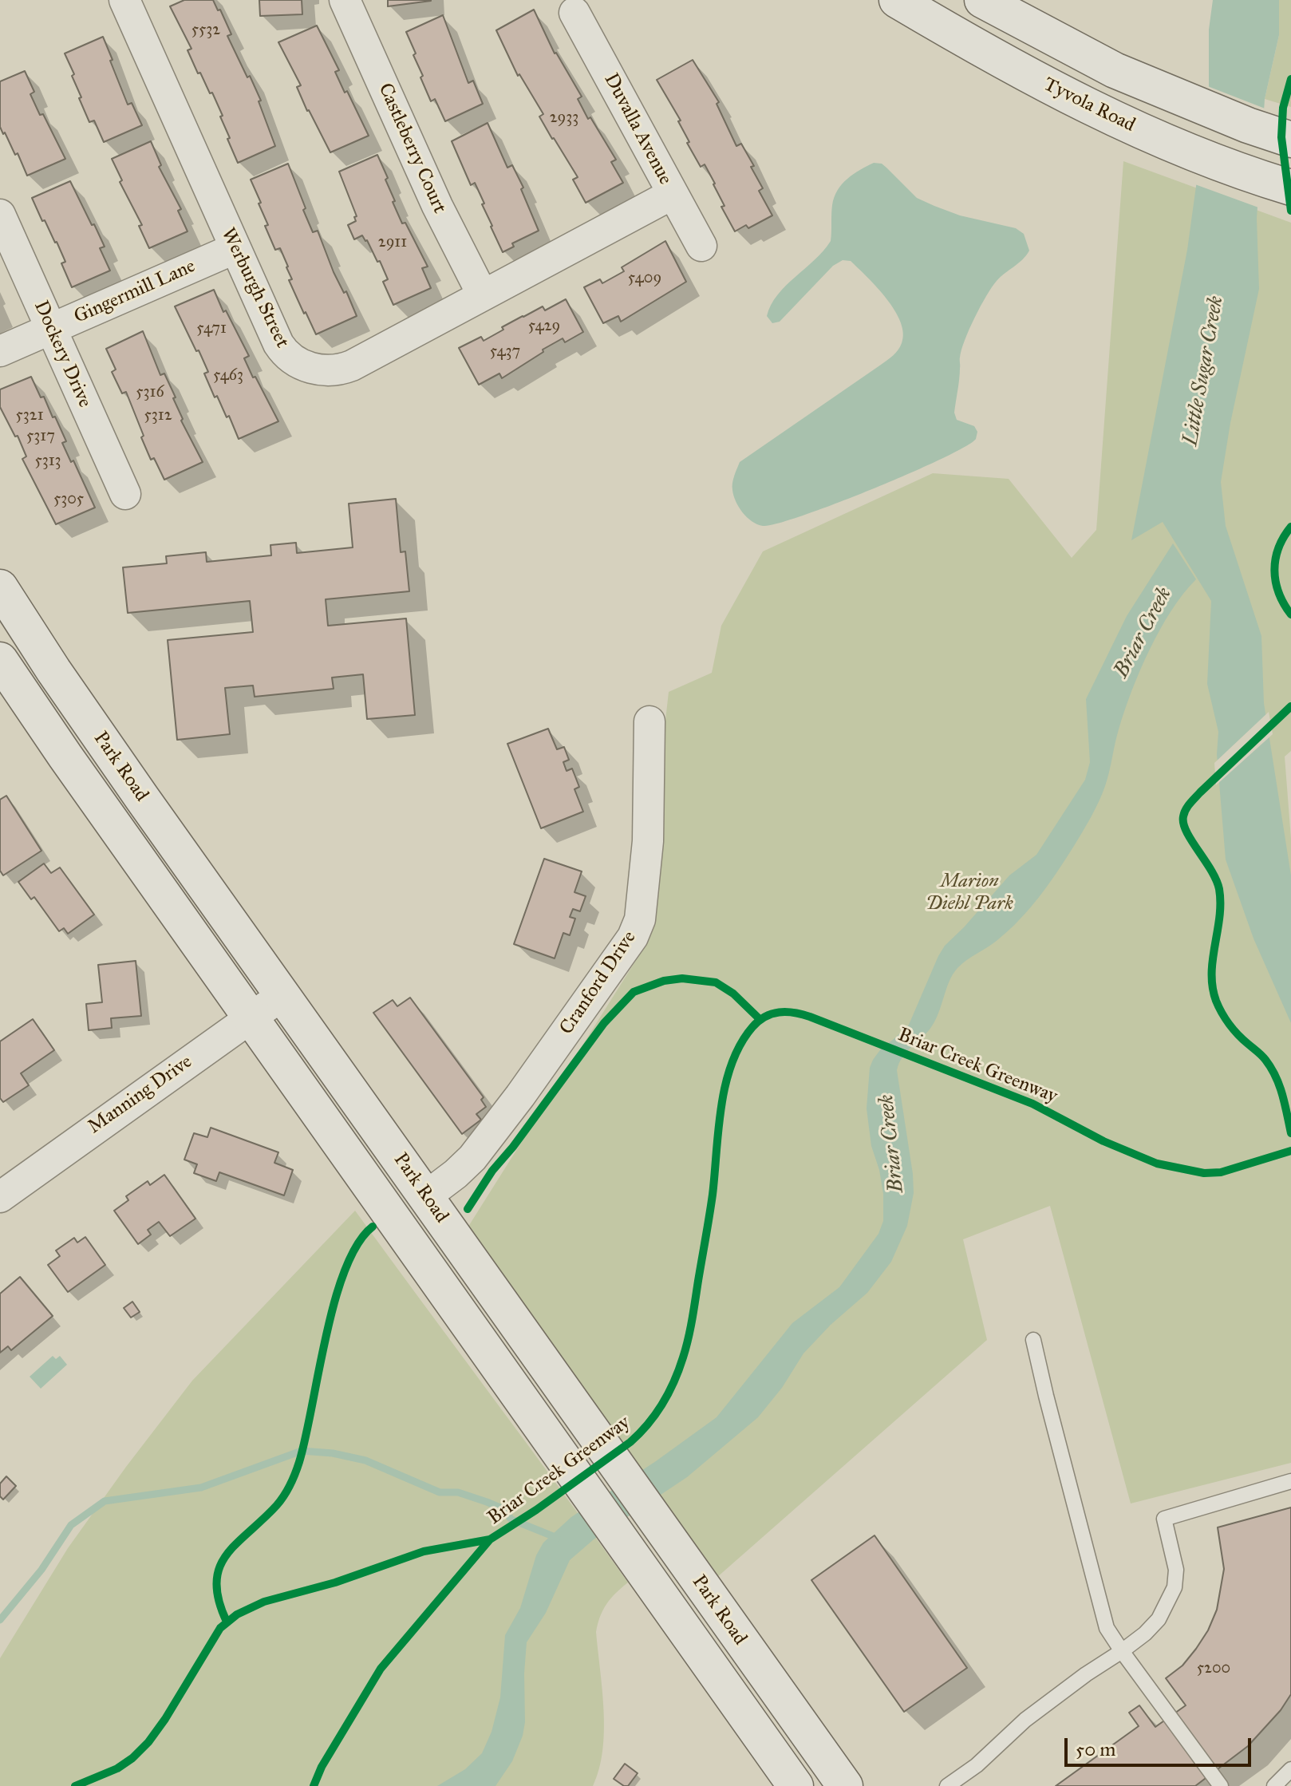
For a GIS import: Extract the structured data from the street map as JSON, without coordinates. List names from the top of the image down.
{
  "streets": {
    "main road": ["Tyvola Road", "Park Road"],
    "street": [
      "Duvalla Avenue",
      "Castleberry Court",
      "Werburgh Street",
      "Gingermill Lane",
      "Dockery Drive",
      "Cranford Drive",
      "Manning Drive"
    ],
    "cycle path": ["Briar Creek Greenway"]
  },
  "crossings": [
    ["Duvalla Avenue", "Werburgh Street"],
    ["Castleberry Court", "Werburgh Street"],
    ["Werburgh Street", "Gingermill Lane"],
    ["Gingermill Lane", "Dockery Drive"],
    ["Park Road", "Cranford Drive"],
    ["Park Road", "Manning Drive"]
  ],
  "water": ["Little Sugar Creek", "Briar Creek"],
  "parks": ["Marion Diehl Park"],
  "house_numbers": [
    "5532",
    "2933",
    "2911",
    "5409",
    "5429",
    "5471",
    "5437",
    "5463",
    "5316",
    "5321",
    "5312",
    "5317",
    "5313",
    "5305",
    "5200"
  ],
  "scale_bar": "50 m"
}
